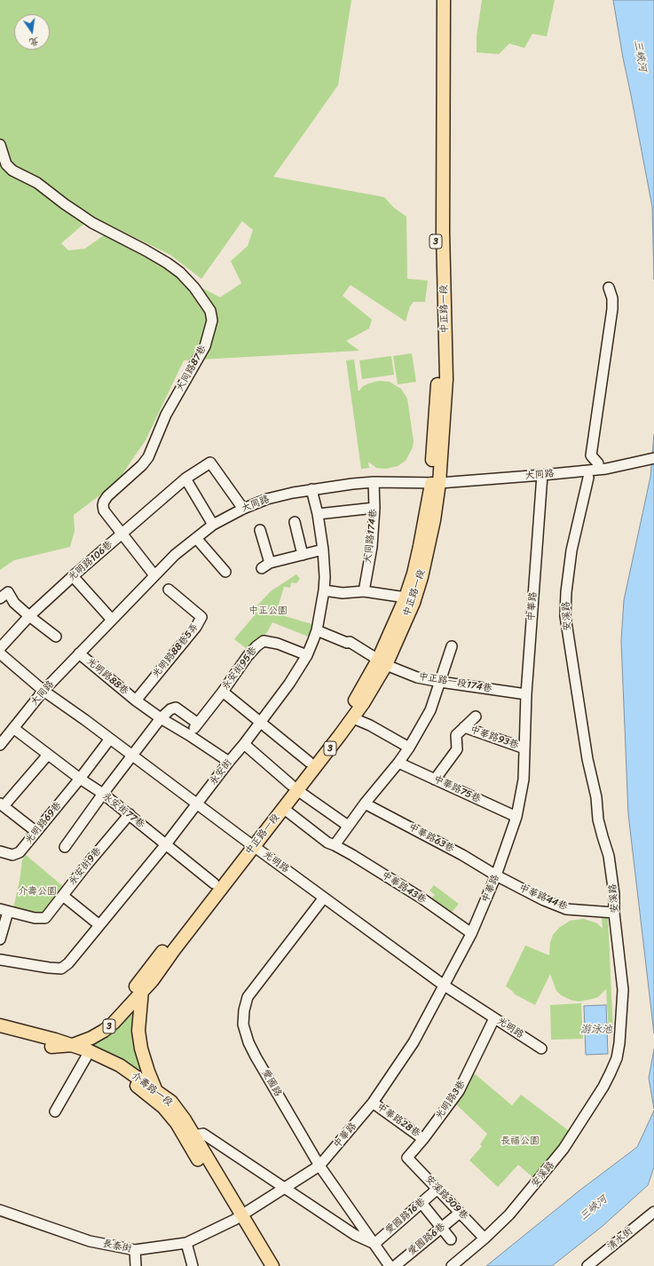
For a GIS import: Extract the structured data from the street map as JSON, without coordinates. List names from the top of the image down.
{
  "streets": {
    "main road": ["3", "中正路一段", "介壽路一段"],
    "street": [
      "大同路87巷",
      "大同路",
      "大同路174巷",
      "光明路106巷",
      "中華路",
      "安溪路",
      "光明路88巷5弄",
      "永安街95巷",
      "光明路88巷",
      "中正路一段174巷",
      "中華路93巷",
      "永安街",
      "中華路75巷",
      "永安街77巷",
      "光明路69巷",
      "中華路63巷",
      "光明路",
      "永安街9巷",
      "中華路43巷",
      "中華路44巷",
      "愛國路",
      "光明路3巷",
      "中華路28巷",
      "安溪路309巷",
      "愛國路16巷",
      "愛國路6巷",
      "清水街",
      "長泰街"
    ]
  },
  "crossings": [
    ["中正路一段", "大同路"],
    ["中正路一段", "中正路一段174巷"],
    ["中正路一段", "永安街77巷"],
    ["中正路一段", "光明路"],
    ["中正路一段", "中華路43巷"],
    ["中正路一段", "介壽路一段"],
    ["大同路87巷", "大同路"],
    ["大同路87巷", "光明路106巷"],
    ["大同路", "大同路174巷"],
    ["大同路", "光明路106巷"],
    ["大同路", "中華路"],
    ["大同路", "光明路88巷"],
    ["大同路", "永安街"],
    ["大同路", "光明路"],
    ["中華路", "中正路一段174巷"],
    ["中華路", "中華路93巷"],
    ["中華路", "中華路75巷"],
    ["中華路", "中華路63巷"],
    ["中華路", "光明路"],
    ["中華路", "中華路43巷"],
    ["中華路", "中華路44巷"],
    ["中華路", "愛國路"],
    ["中華路", "介壽路一段"],
    ["中華路", "中華路28巷"],
    ["中華路", "長泰街"],
    ["安溪路", "中華路44巷"],
    ["安溪路", "安溪路309巷"],
    ["光明路88巷5弄", "光明路88巷"],
    ["永安街95巷", "永安街"],
    ["中正路一段174巷", "永安街"],
    ["永安街", "永安街77巷"],
    ["永安街", "光明路"],
    ["永安街77巷", "光明路69巷"],
    ["永安街77巷", "永安街9巷"],
    ["光明路69巷", "光明路"],
    ["中華路63巷", "中華路44巷"],
    ["光明路", "愛國路"],
    ["光明路", "光明路3巷"],
    ["愛國路", "愛國路16巷"],
    ["介壽路一段", "長泰街"],
    ["光明路3巷", "中華路28巷"],
    ["光明路3巷", "安溪路309巷"],
    ["安溪路309巷", "愛國路16巷"],
    ["安溪路309巷", "愛國路6巷"]
  ],
  "water": ["三峽河", "游泳池"],
  "parks": ["中正公園", "介壽公園", "長福公園"],
  "north": "bottom"
}
